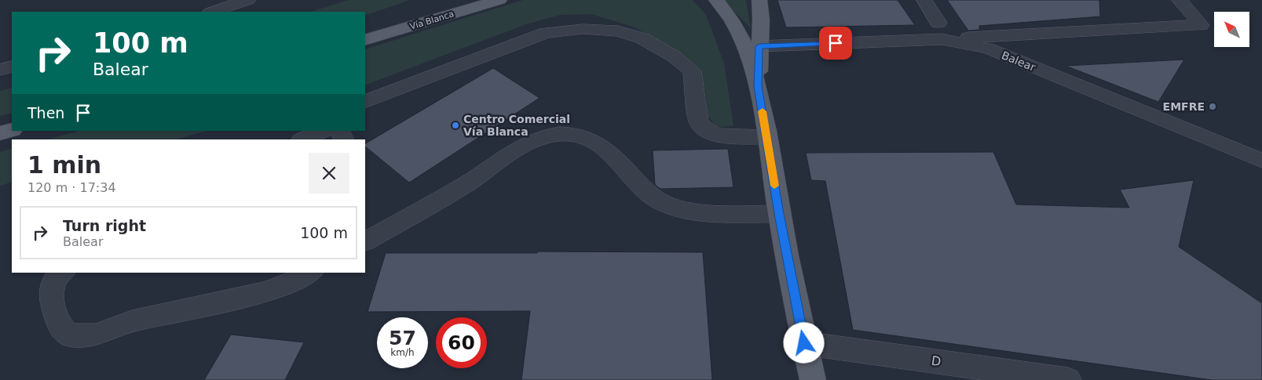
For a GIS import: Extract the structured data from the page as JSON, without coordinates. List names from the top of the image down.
{
  "streets": {
    "main road": ["Vía Blanca"],
    "street": ["Balear", "D"]
  },
  "places": ["EMFRE", "Centro Comercial Vía Blanca"],
  "north": "top left",
  "page": {
    "turn": ["100 m", "Balear"],
    "then": "Then",
    "heading": ["1 min", "120 m · 17:34"],
    "list": [
      {
        "name": "Turn right",
        "note": "Balear",
        "value": "100 m"
      }
    ],
    "speed": "57 km/h",
    "limit": "60"
  }
}
